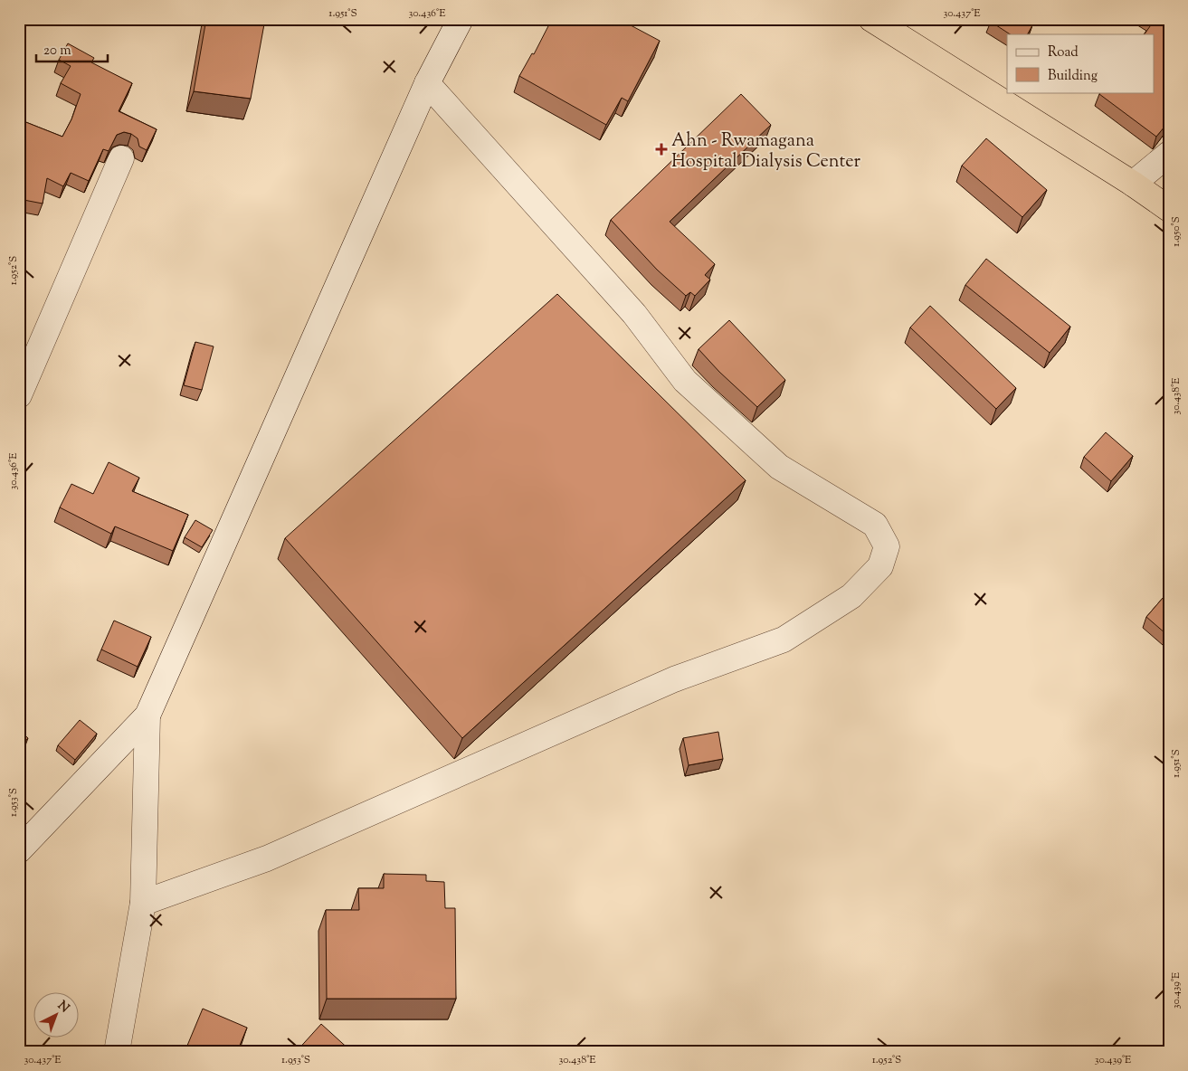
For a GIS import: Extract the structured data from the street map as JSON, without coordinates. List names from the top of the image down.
{
  "places": {
    "health": ["Ahn - Rwamagana Hospital Dialysis Center"]
  },
  "legend": ["Road", "Building"],
  "scale_bar": "20 m",
  "north": "top right",
  "coordinates": [
    "1.951°S",
    "30.436°E",
    "30.437°E",
    "1.950°S",
    "1.952°S",
    "30.438°E",
    "1.953°S",
    "30.439°E"
  ]
}
